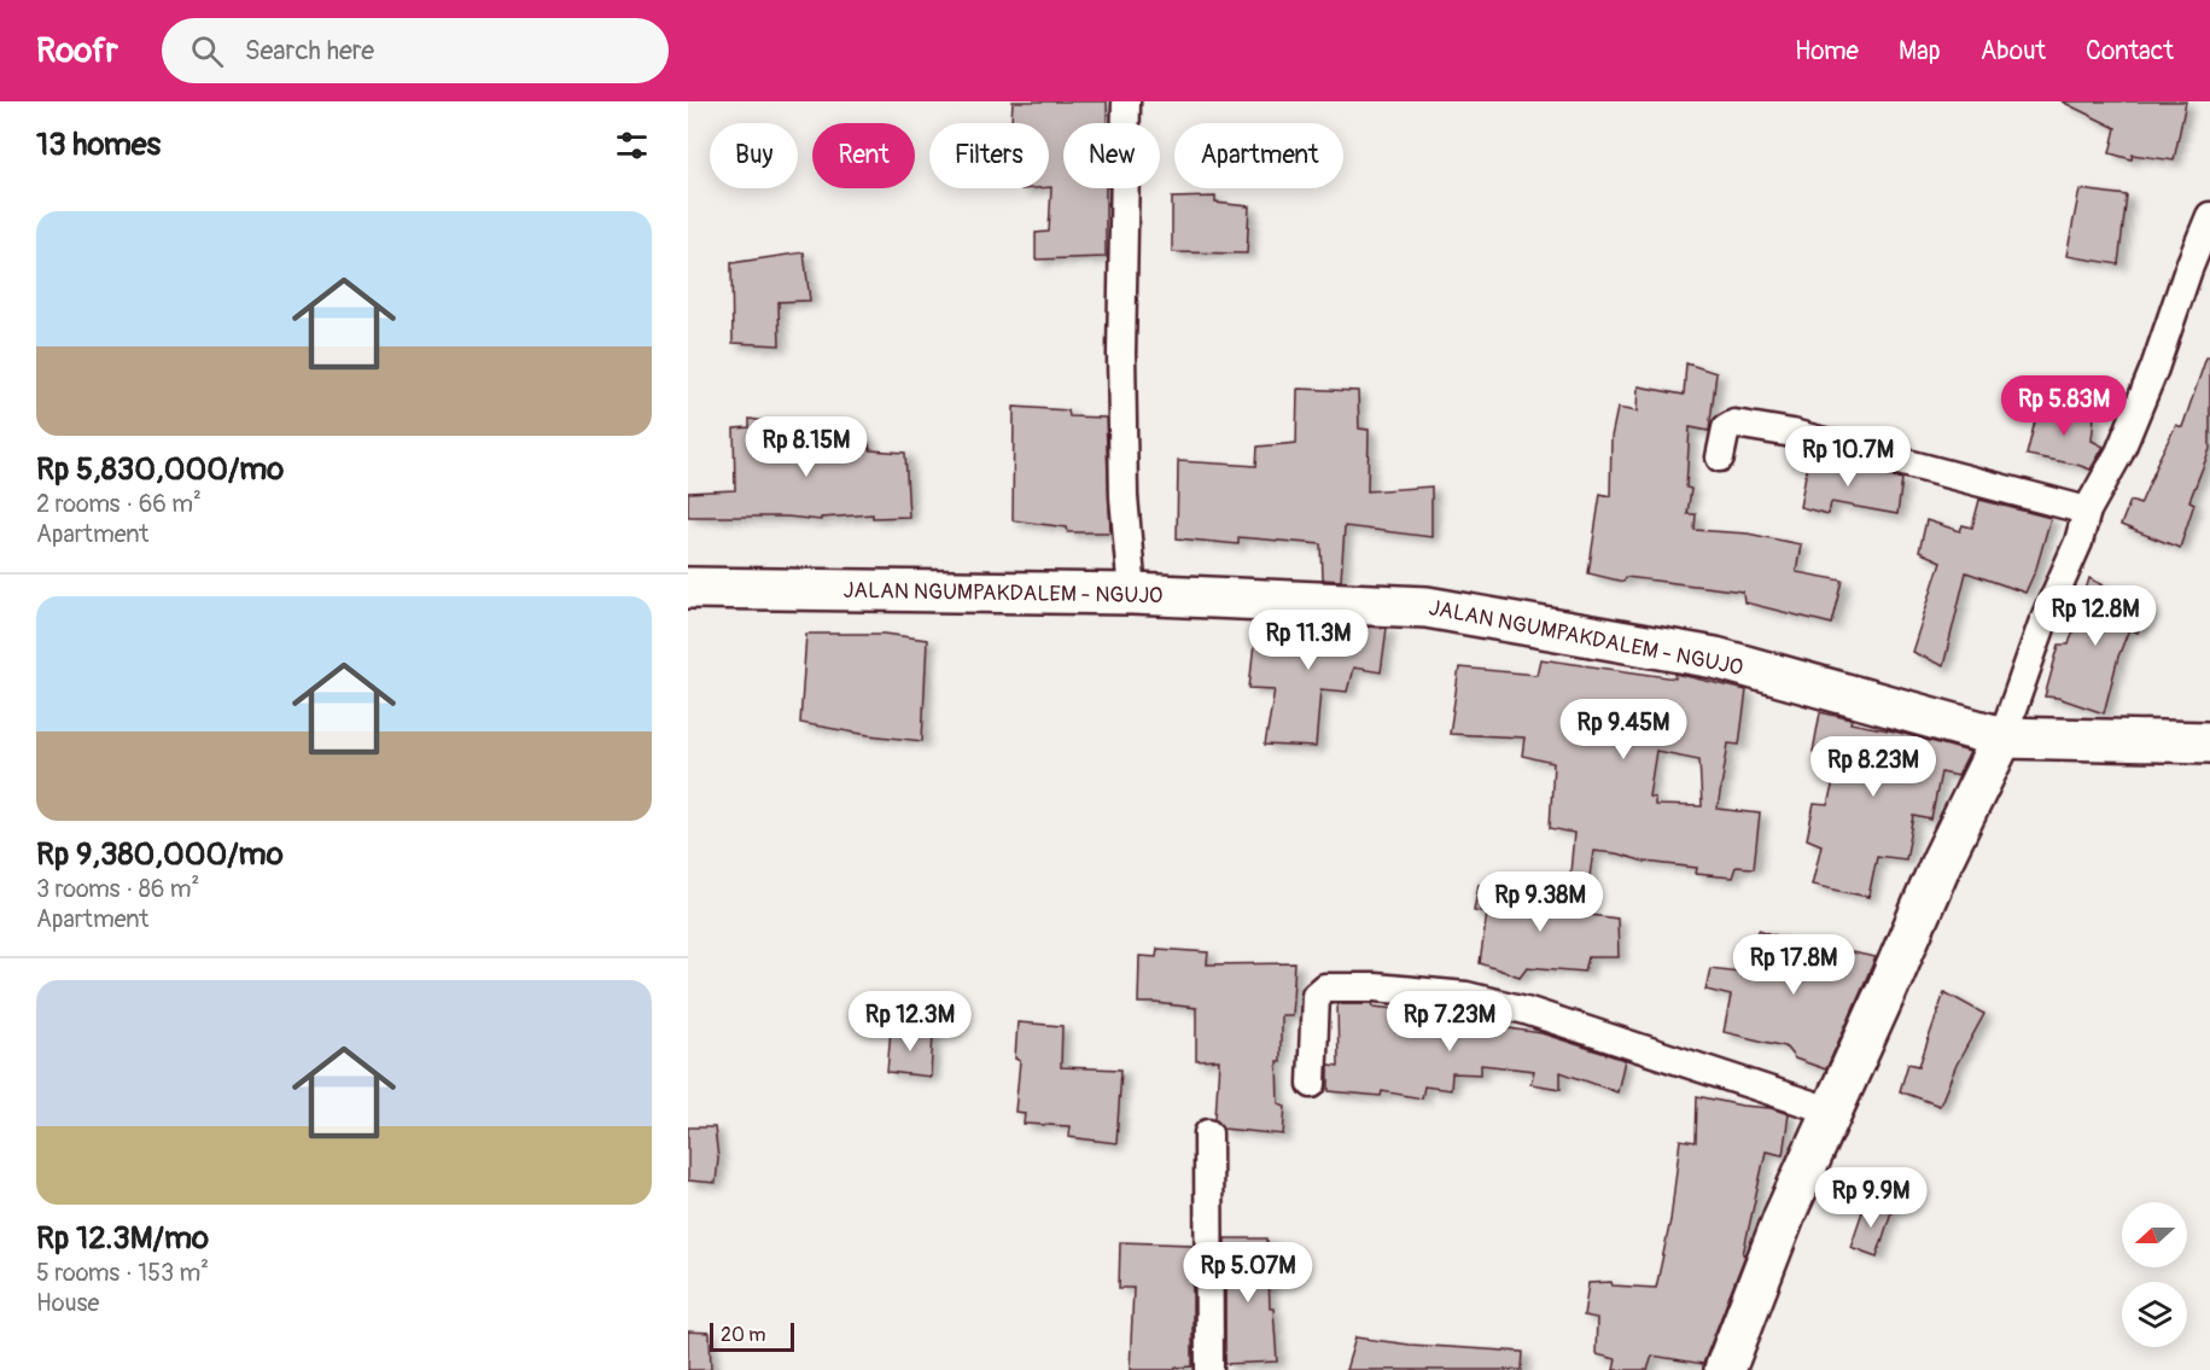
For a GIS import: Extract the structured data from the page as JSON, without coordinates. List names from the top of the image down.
{
  "streets": {
    "street": ["JALAN NGUMPAKDALEM - NGUJO"]
  },
  "scale_bar": "20 m",
  "north": "left",
  "page": {
    "header": "Roofr",
    "search": "Search here",
    "nav": [
      "Home",
      "Map",
      "About",
      "Contact"
    ],
    "heading": "13 homes",
    "chip": [
      "Buy",
      "Rent",
      "Filters",
      "New",
      "Apartment"
    ],
    "list": [
      {
        "name": "Rp 5,830,000/mo",
        "note": "2 rooms · 66 m² · Apartment"
      },
      {
        "name": "Rp 9,380,000/mo",
        "note": "3 rooms · 86 m² · Apartment"
      },
      {
        "name": "Rp 12.3M/mo",
        "note": "5 rooms · 153 m² · House"
      }
    ],
    "price": [
      "Rp 5.83M",
      "Rp 8.15M",
      "Rp 10.7M",
      "Rp 12.8M",
      "Rp 11.3M",
      "Rp 9.45M",
      "Rp 8.23M",
      "Rp 9.38M",
      "Rp 17.8M",
      "Rp 12.3M",
      "Rp 7.23M",
      "Rp 9.9M",
      "Rp 5.07M"
    ],
    "scale": "20 m"
  }
}
